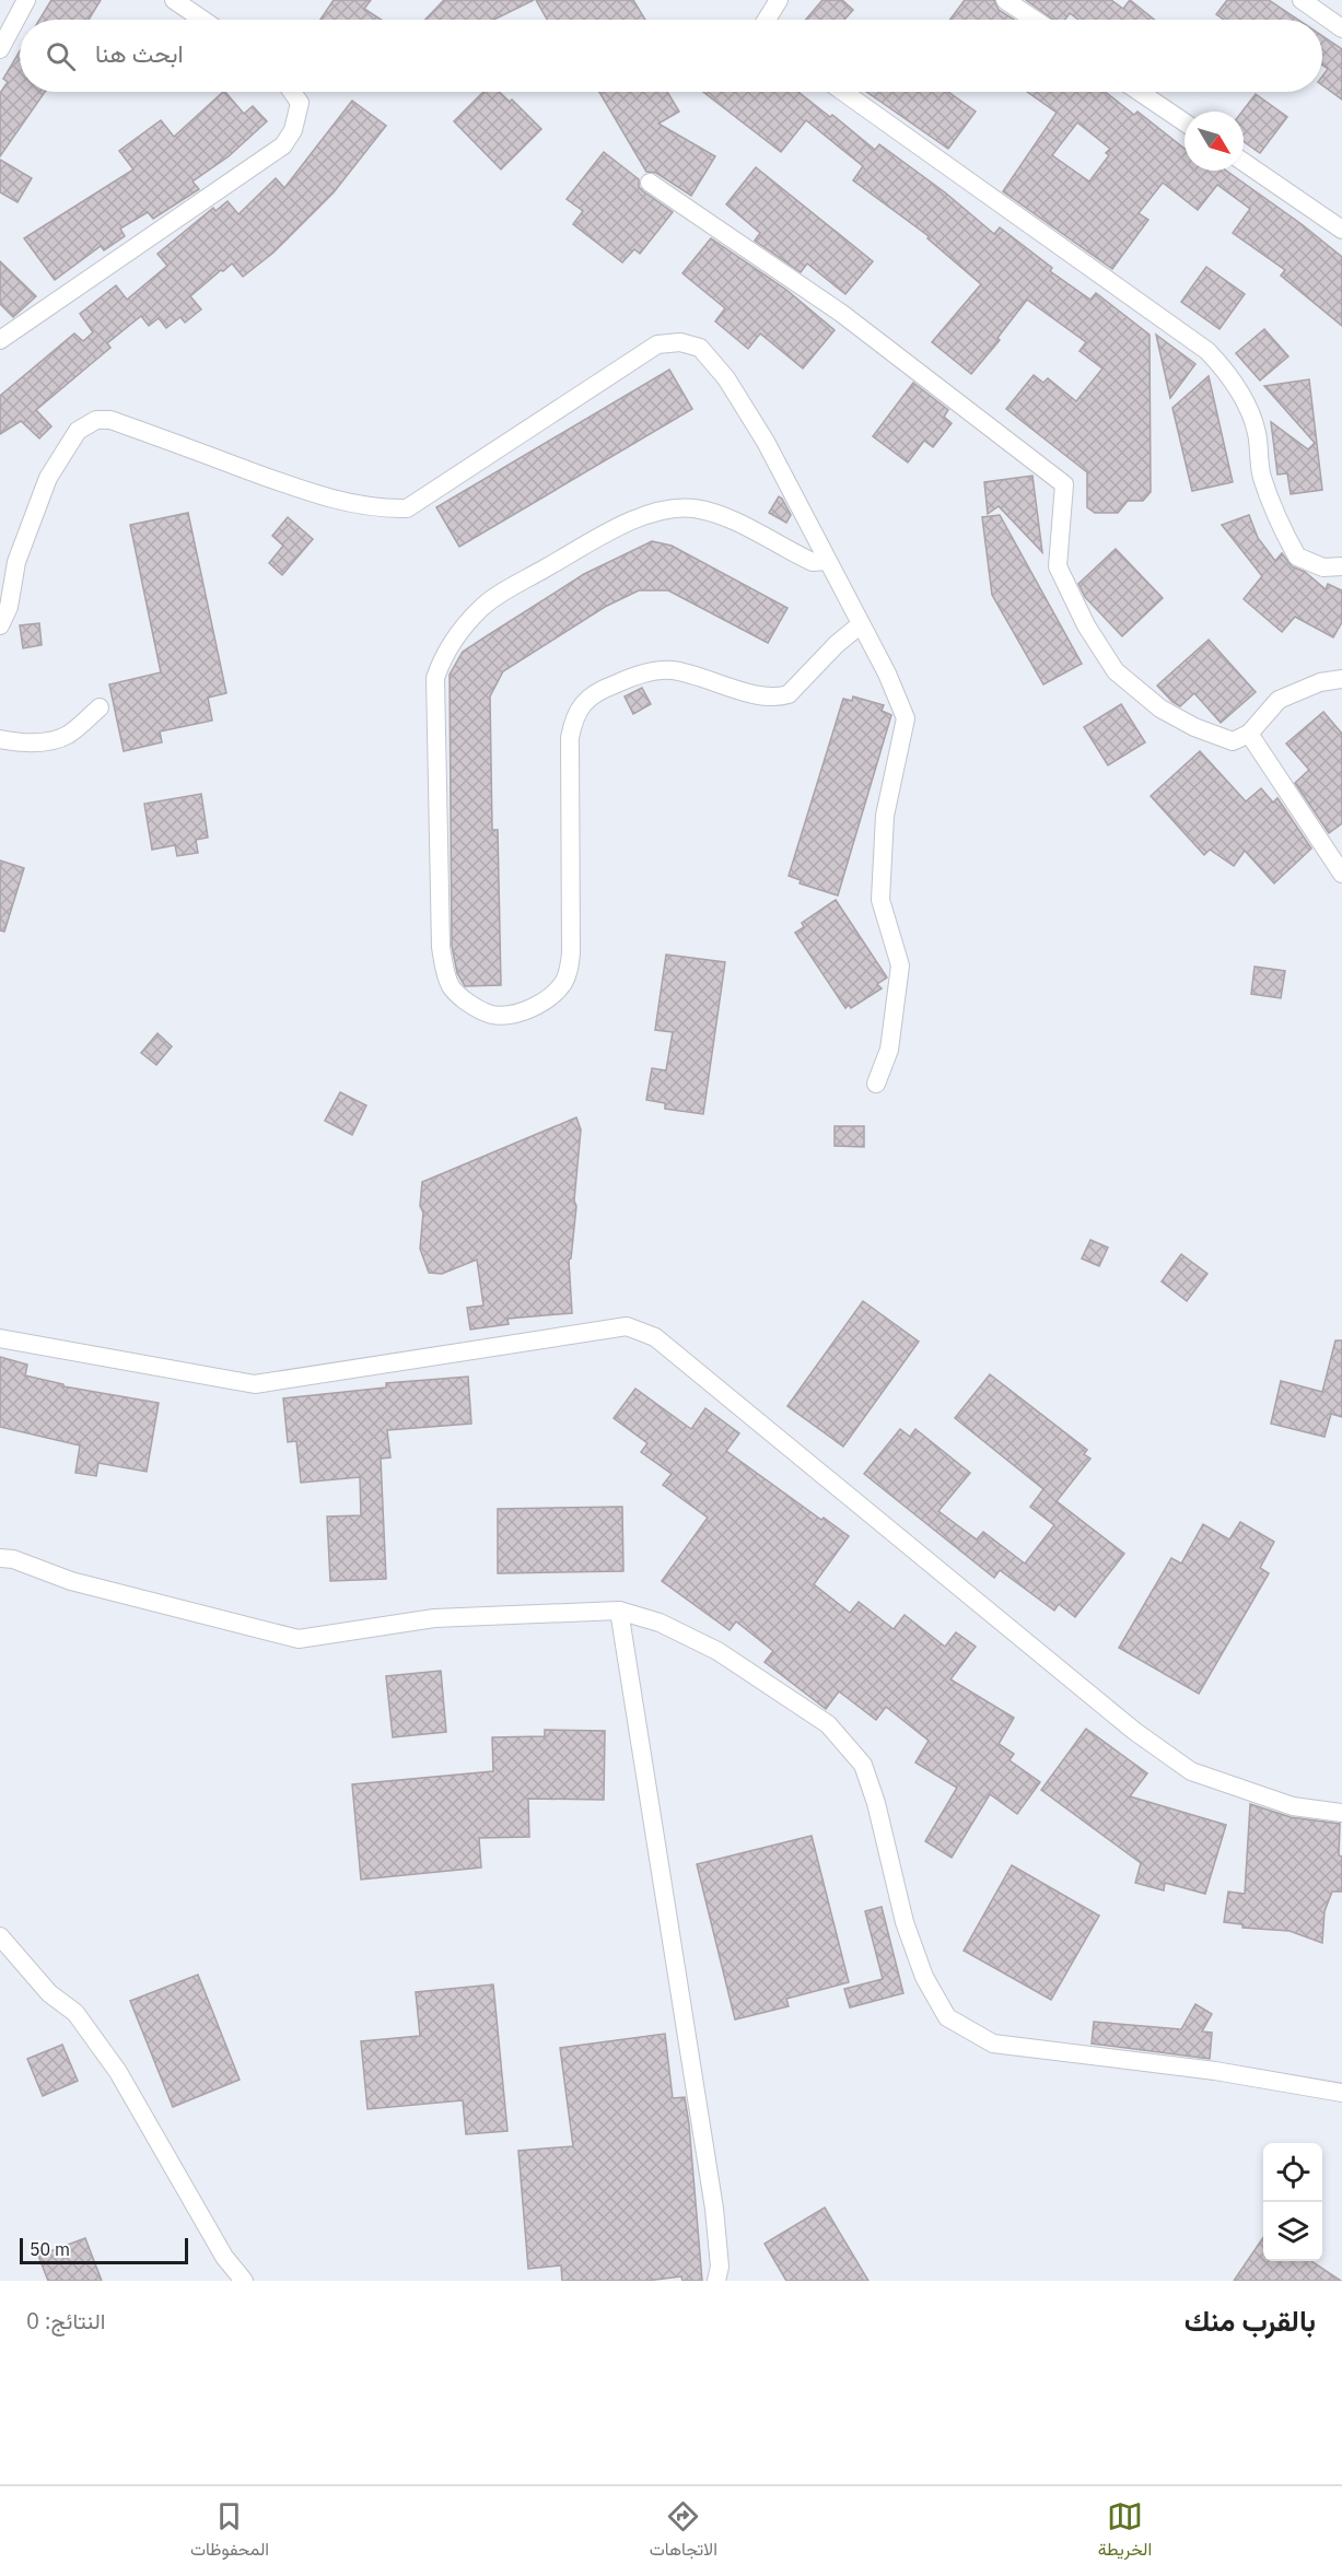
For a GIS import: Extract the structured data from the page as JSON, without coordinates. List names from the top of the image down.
{
  "scale_bar": "50 m",
  "north": "bottom right",
  "page": {
    "search": "ابحث هنا",
    "scale": "50 m",
    "heading": ["بالقرب منك", "النتائج: 0"],
    "nav": ["الخريطة", "الاتجاهات", "المحفوظات"]
  }
}
